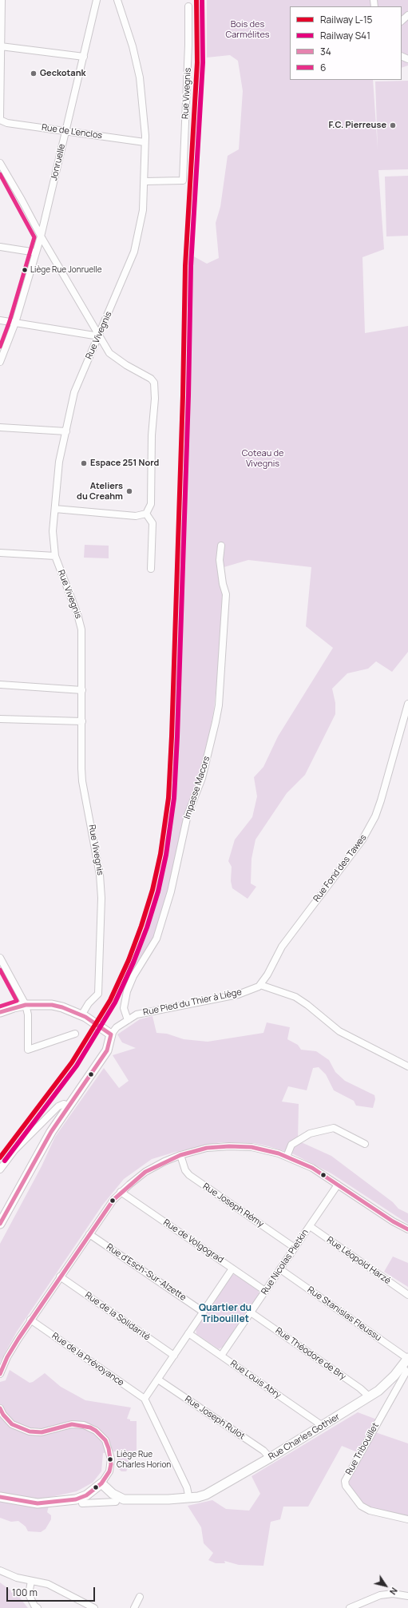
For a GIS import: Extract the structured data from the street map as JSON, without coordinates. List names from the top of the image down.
{
  "streets": {
    "street": [
      "Rue Vivegnis",
      "Rue de L'enclos",
      "Jonruelle",
      "Impasse Macors",
      "Rue Fond des Tawes",
      "Rue Pied du Thier à Liège",
      "Rue Joseph Rémy",
      "Rue de Volgograd",
      "Rue Léopold Harzé",
      "Rue Nicolas Pietkin",
      "Rue d'Esch-Sur-Alzette",
      "Rue Stanislas Fleussu",
      "Rue de la Solidarité",
      "Rue Théodore de Bry",
      "Rue de la Prévoyance",
      "Rue Louis Abry",
      "Rue Joseph Rulot",
      "Rue Charles Gothier",
      "Rue Tribouillet"
    ]
  },
  "crossings": [
    ["Rue Vivegnis", "Rue de L'enclos"],
    ["Rue de L'enclos", "Jonruelle"],
    ["Impasse Macors", "Rue Pied du Thier à Liège"],
    ["Rue Fond des Tawes", "Rue Pied du Thier à Liège"],
    ["Rue Joseph Rémy", "Rue Nicolas Pietkin"],
    ["Rue de Volgograd", "Rue Nicolas Pietkin"],
    ["Rue Léopold Harzé", "Rue Nicolas Pietkin"],
    ["Rue Nicolas Pietkin", "Rue Stanislas Fleussu"],
    ["Rue Nicolas Pietkin", "Rue Théodore de Bry"],
    ["Rue Nicolas Pietkin", "Rue Louis Abry"],
    ["Rue Stanislas Fleussu", "Rue Charles Gothier"],
    ["Rue Théodore de Bry", "Rue Charles Gothier"],
    ["Rue Louis Abry", "Rue Charles Gothier"],
    ["Rue Joseph Rulot", "Rue Charles Gothier"],
    ["Rue Charles Gothier", "Rue Tribouillet"]
  ],
  "districts": ["Quartier du Tribouillet"],
  "parks": ["Bois des Carmélites", "Coteau de Vivegnis"],
  "places": [
    "Geckotank",
    "F.C. Pierreuse",
    "Liège Rue Jonruelle",
    "Espace 251 Nord",
    "Ateliers du Creahm",
    "Liège Rue Charles Horion"
  ],
  "lines": [
    "rail line L-15",
    "rail line S41",
    "transit line 6",
    "transit line 34"
  ],
  "legend": [
    "Railway L-15",
    "Railway S41",
    "34",
    "6"
  ],
  "scale_bar": "100 m",
  "north": "bottom right"
}
